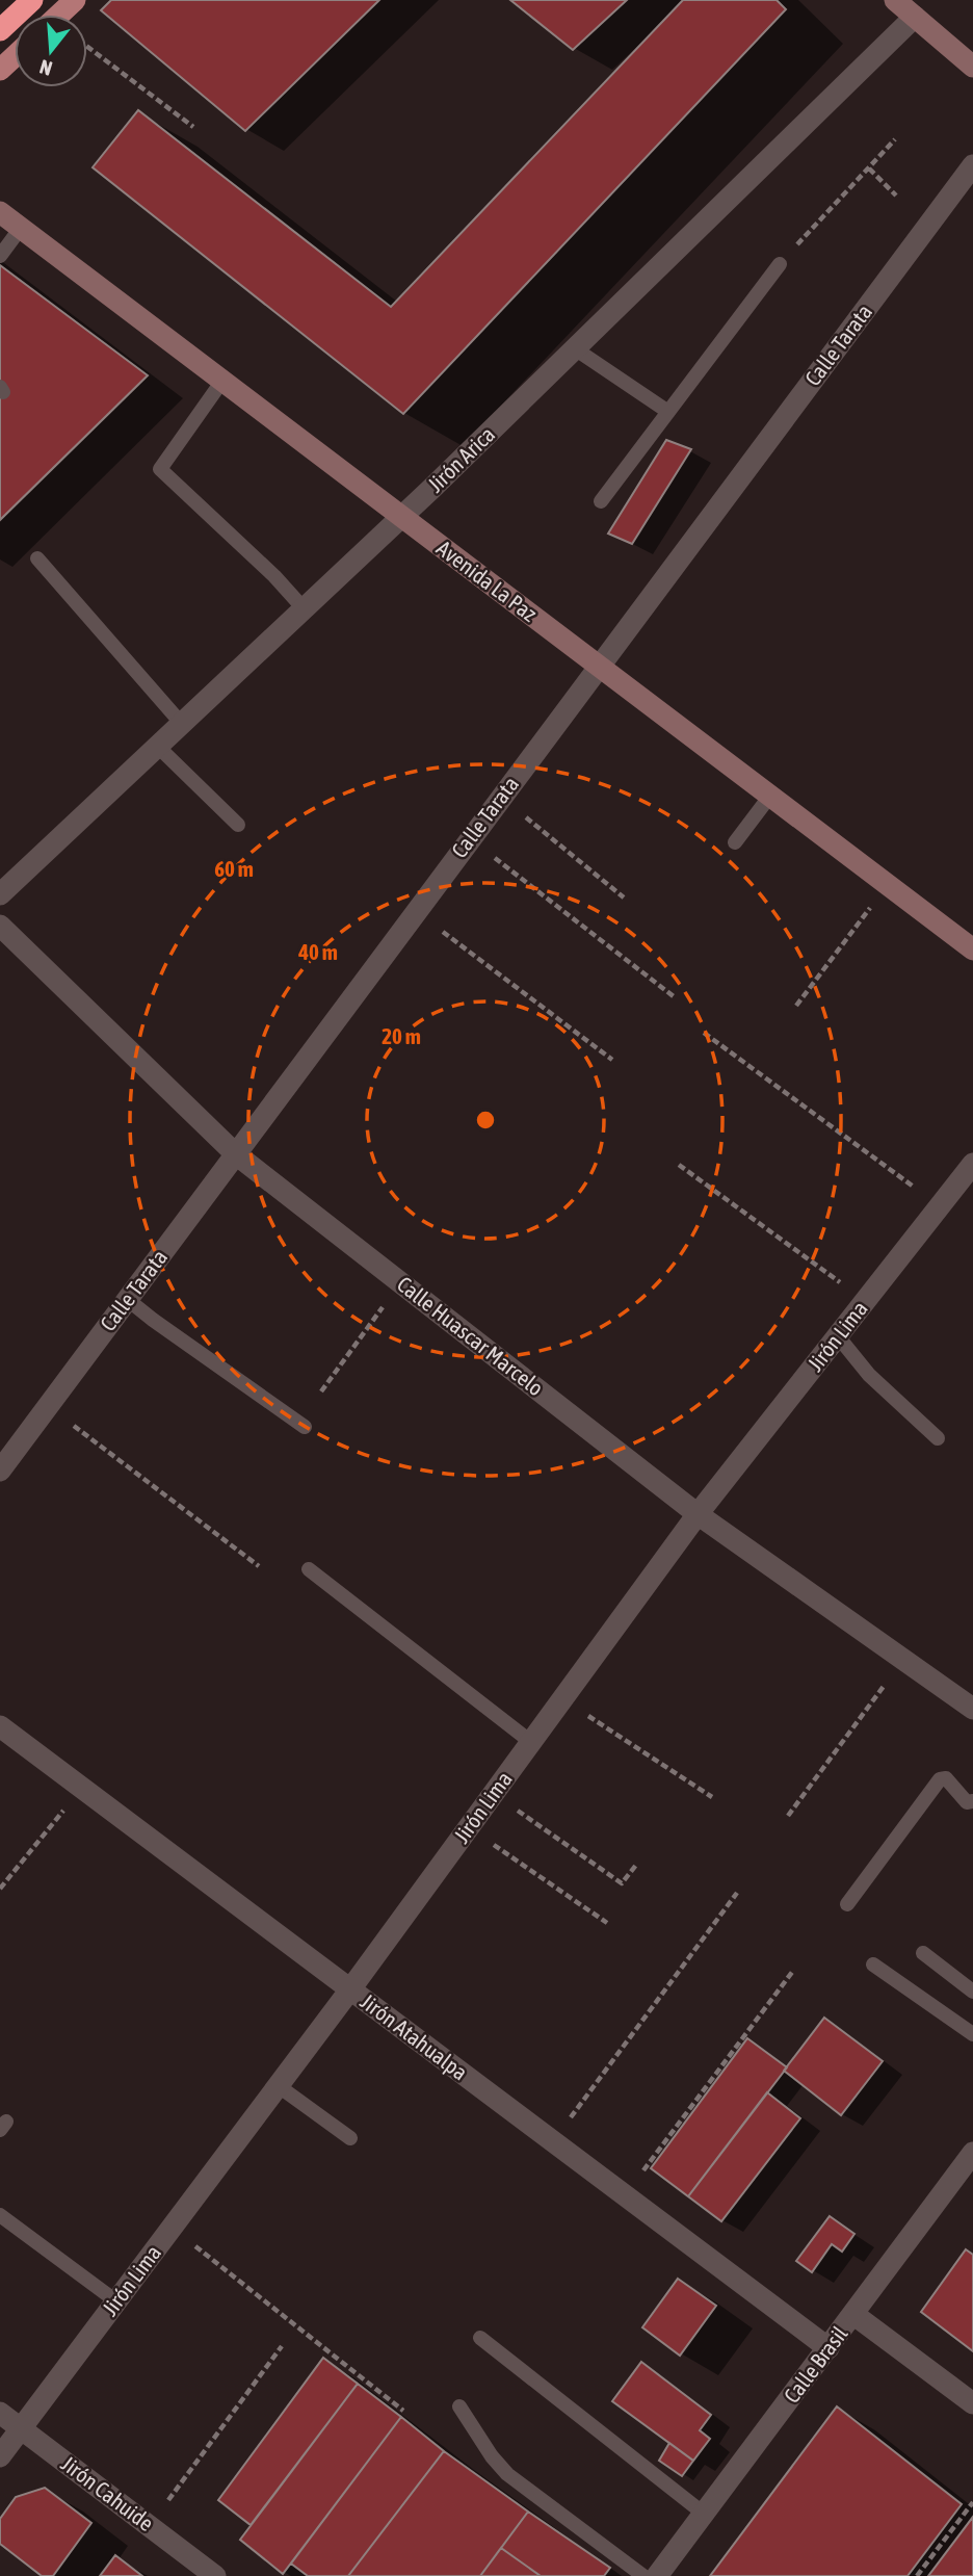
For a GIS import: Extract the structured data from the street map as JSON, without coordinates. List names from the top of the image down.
{
  "streets": {
    "street": [
      "Calle Tarata",
      "Jirón Arica",
      "Avenida La Paz",
      "Calle Huascar Marcelo",
      "Jirón Lima",
      "Jirón Atahualpa",
      "Calle Brasil",
      "Jirón Cahuide"
    ]
  },
  "crossings": [
    ["Calle Tarata", "Avenida La Paz"],
    ["Calle Tarata", "Calle Huascar Marcelo"],
    ["Jirón Arica", "Avenida La Paz"],
    ["Calle Huascar Marcelo", "Jirón Lima"],
    ["Jirón Lima", "Jirón Atahualpa"],
    ["Jirón Lima", "Jirón Cahuide"],
    ["Jirón Atahualpa", "Calle Brasil"]
  ],
  "north": "bottom",
  "rings": ["60 m", "40 m", "20 m"]
}
